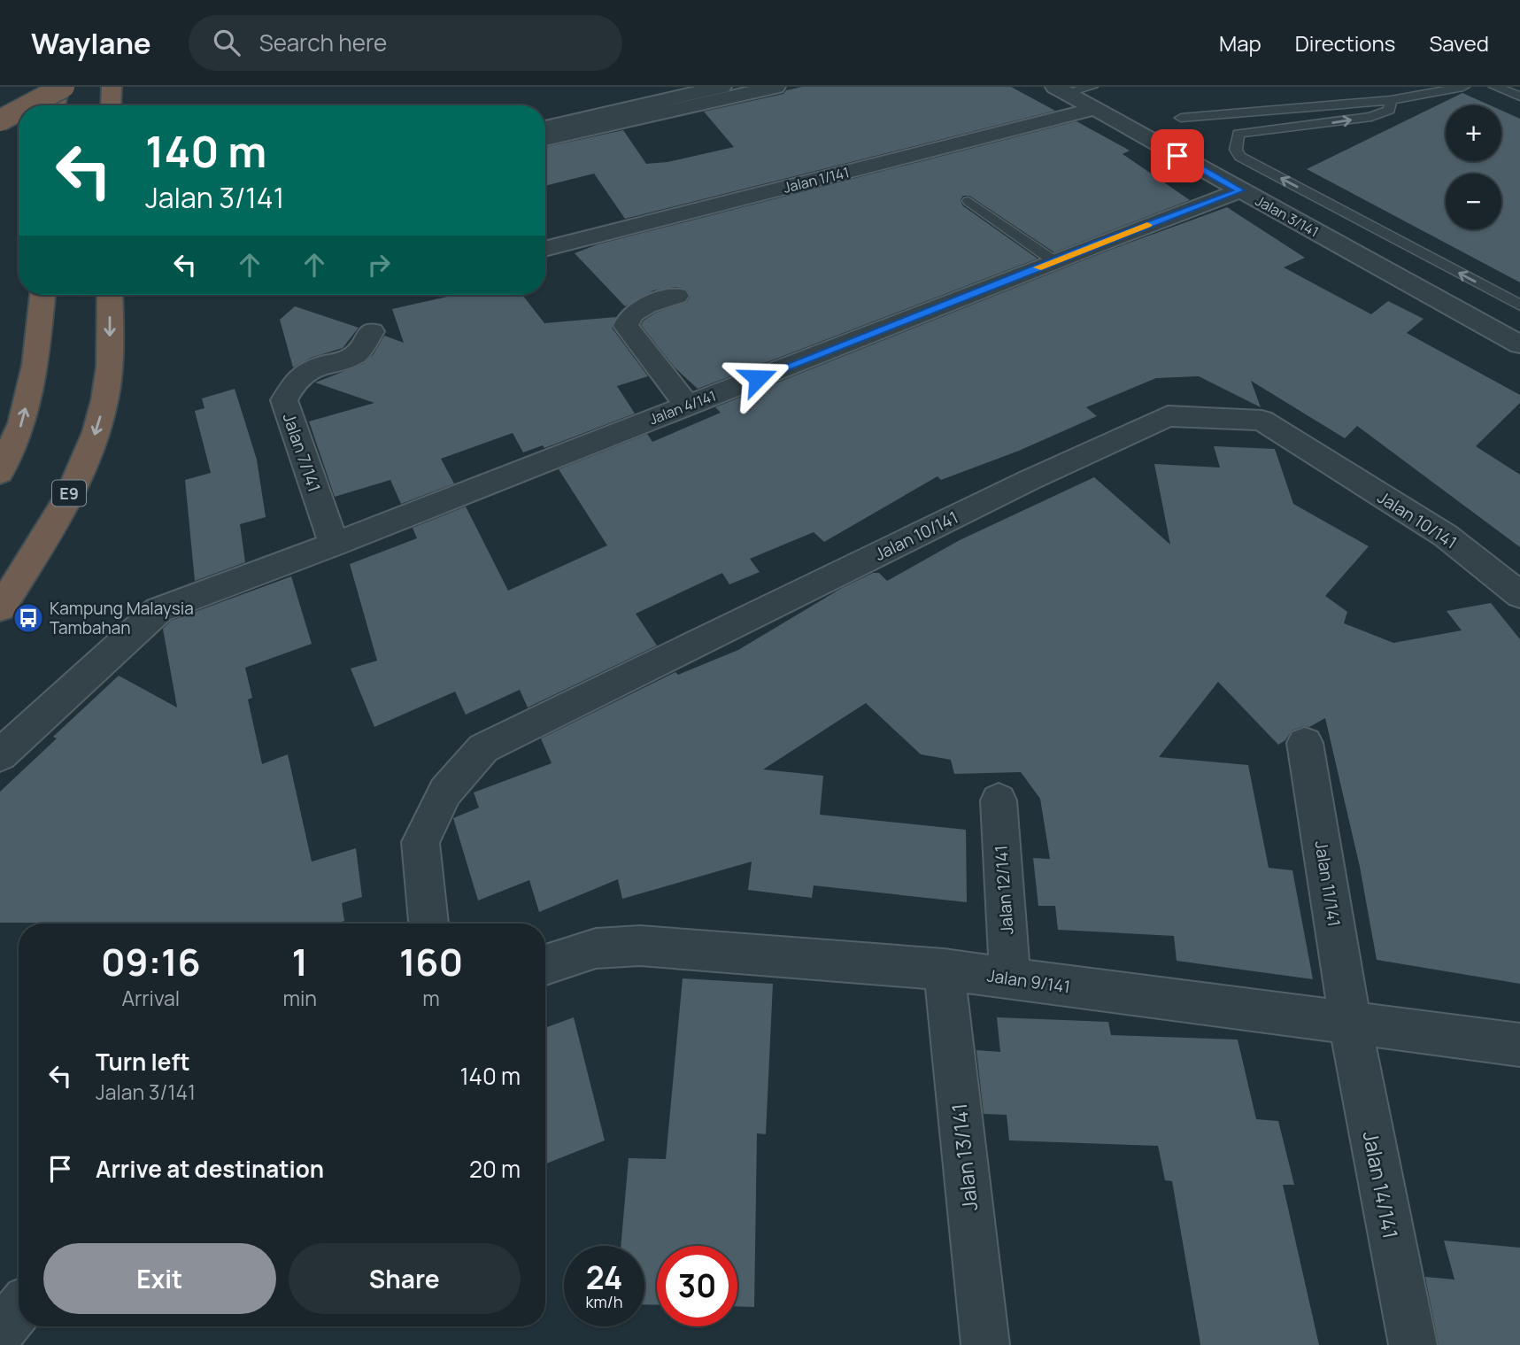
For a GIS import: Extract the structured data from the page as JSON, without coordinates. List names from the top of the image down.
{
  "streets": {
    "highway": ["E9"],
    "street": [
      "Jalan 1/141",
      "Jalan 3/141",
      "Jalan 4/141",
      "Jalan 7/141",
      "Jalan 10/141",
      "Jalan 11/141",
      "Jalan 12/141",
      "Jalan 9/141",
      "Jalan 13/141",
      "Jalan 14/141"
    ]
  },
  "crossings": [
    ["Jalan 1/141", "Jalan 3/141"],
    ["Jalan 3/141", "Jalan 4/141"],
    ["Jalan 4/141", "Jalan 7/141"],
    ["Jalan 11/141", "Jalan 9/141"],
    ["Jalan 11/141", "Jalan 14/141"],
    ["Jalan 12/141", "Jalan 9/141"],
    ["Jalan 9/141", "Jalan 13/141"],
    ["Jalan 9/141", "Jalan 14/141"]
  ],
  "places": {
    "bus stop": ["Kampung Malaysia Tambahan"]
  },
  "page": {
    "header": "Waylane",
    "search": "Search here",
    "nav": ["Map", "Directions", "Saved"],
    "map_buttons": ["+", "−"],
    "turn": ["140 m", "Jalan 3/141"],
    "eta": [
      "09:16",
      "Arrival",
      "1",
      "min",
      "160",
      "m"
    ],
    "list": [
      {
        "name": "Turn left",
        "note": "Jalan 3/141",
        "value": "140 m"
      },
      {
        "name": "Arrive at destination",
        "value": "20 m"
      }
    ],
    "buttons": ["Exit", "Share"],
    "speed": "24 km/h",
    "limit": "30"
  }
}
